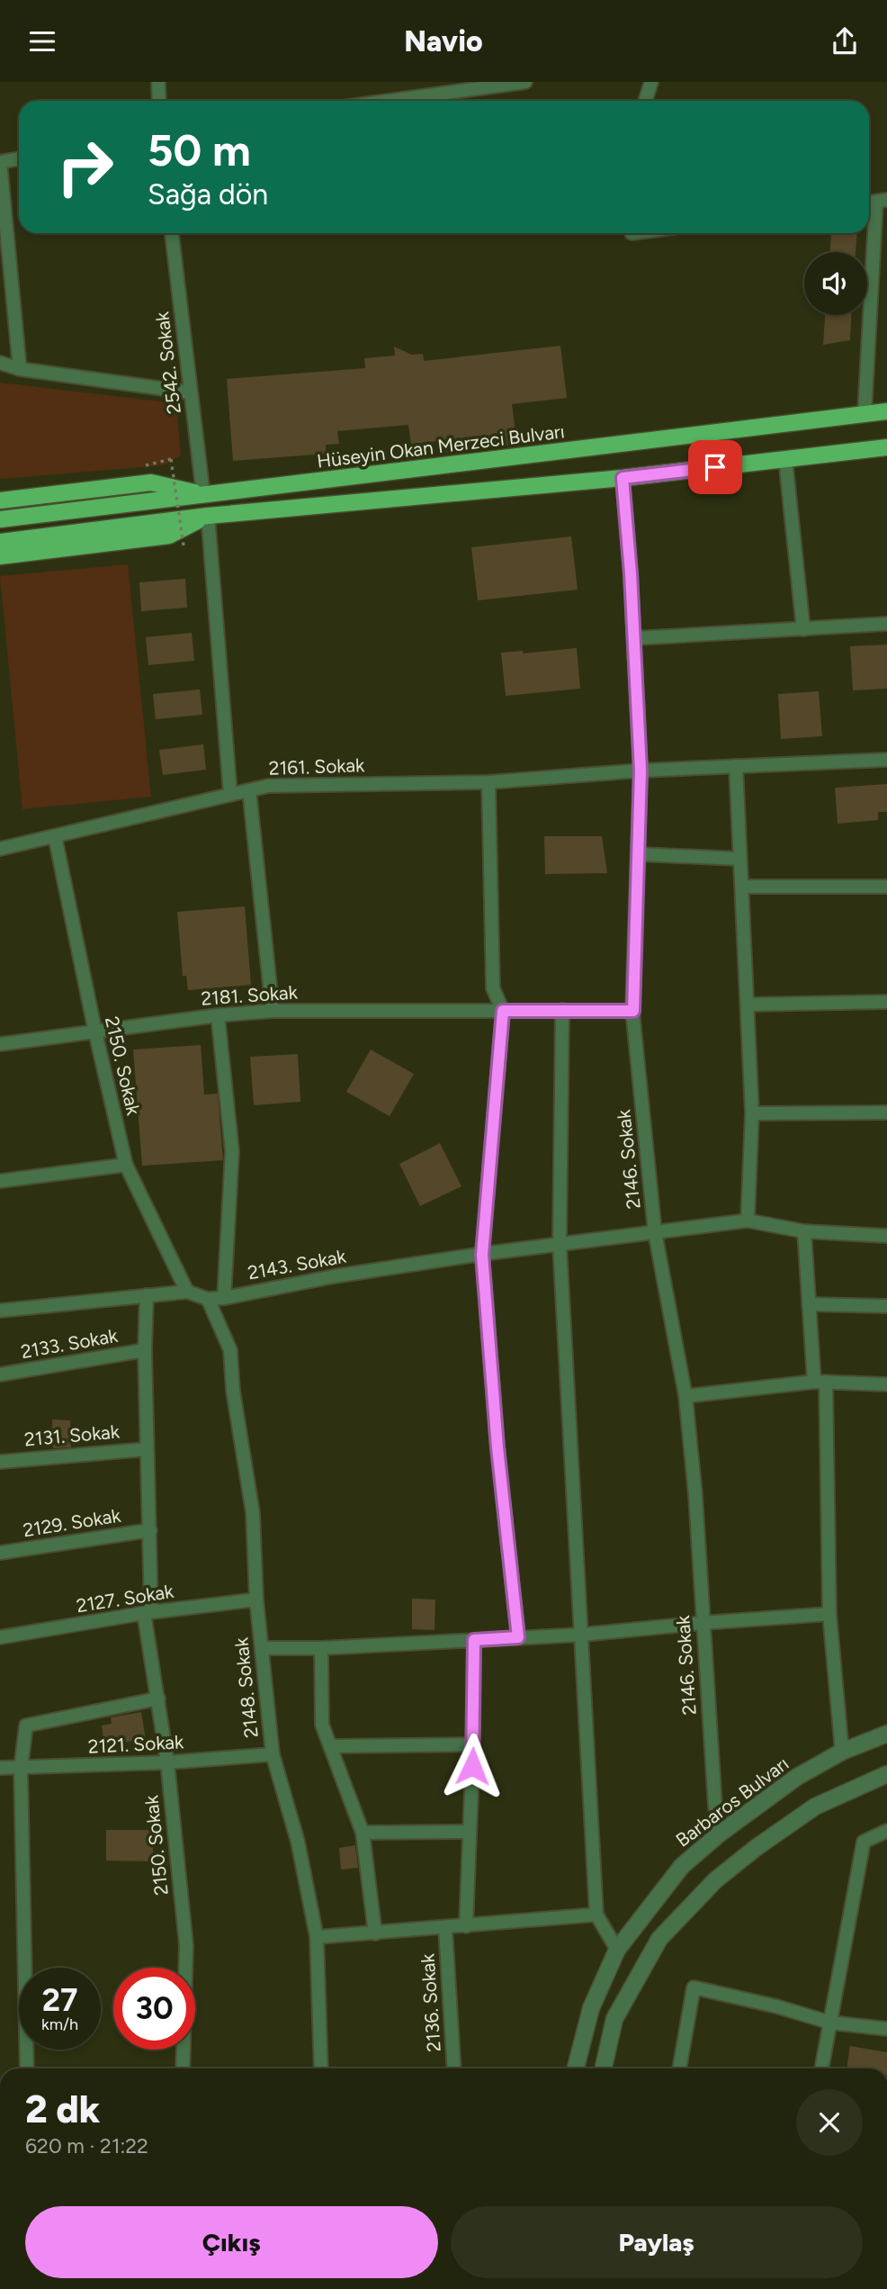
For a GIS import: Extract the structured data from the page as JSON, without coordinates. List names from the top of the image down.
{
  "streets": {
    "main road": ["Hüseyin Okan Merzeci Bulvarı"],
    "street": [
      "2542. Sokak",
      "2161. Sokak",
      "2181. Sokak",
      "2150. Sokak",
      "2146. Sokak",
      "2143. Sokak",
      "2133. Sokak",
      "2131. Sokak",
      "2129. Sokak",
      "2127. Sokak",
      "2148. Sokak",
      "2121. Sokak",
      "Barbaros Bulvarı",
      "2136. Sokak"
    ]
  },
  "crossings": [
    ["2542. Sokak", "Hüseyin Okan Merzeci Bulvarı"],
    ["2161. Sokak", "2150. Sokak"],
    ["2161. Sokak", "2146. Sokak"],
    ["2181. Sokak", "2150. Sokak"],
    ["2181. Sokak", "2146. Sokak"],
    ["2150. Sokak", "2143. Sokak"],
    ["2150. Sokak", "2133. Sokak"],
    ["2150. Sokak", "2131. Sokak"],
    ["2150. Sokak", "2129. Sokak"],
    ["2150. Sokak", "2127. Sokak"],
    ["2150. Sokak", "2121. Sokak"],
    ["2146. Sokak", "2143. Sokak"],
    ["2146. Sokak", "Barbaros Bulvarı"],
    ["2143. Sokak", "2148. Sokak"],
    ["2127. Sokak", "2148. Sokak"],
    ["2148. Sokak", "2121. Sokak"]
  ],
  "page": {
    "header": "Navio",
    "turn": ["50 m", "Sağa dön"],
    "speed": "27 km/h",
    "limit": "30",
    "heading": ["2 dk", "620 m · 21:22"],
    "buttons": ["Çıkış", "Paylaş"]
  }
}
